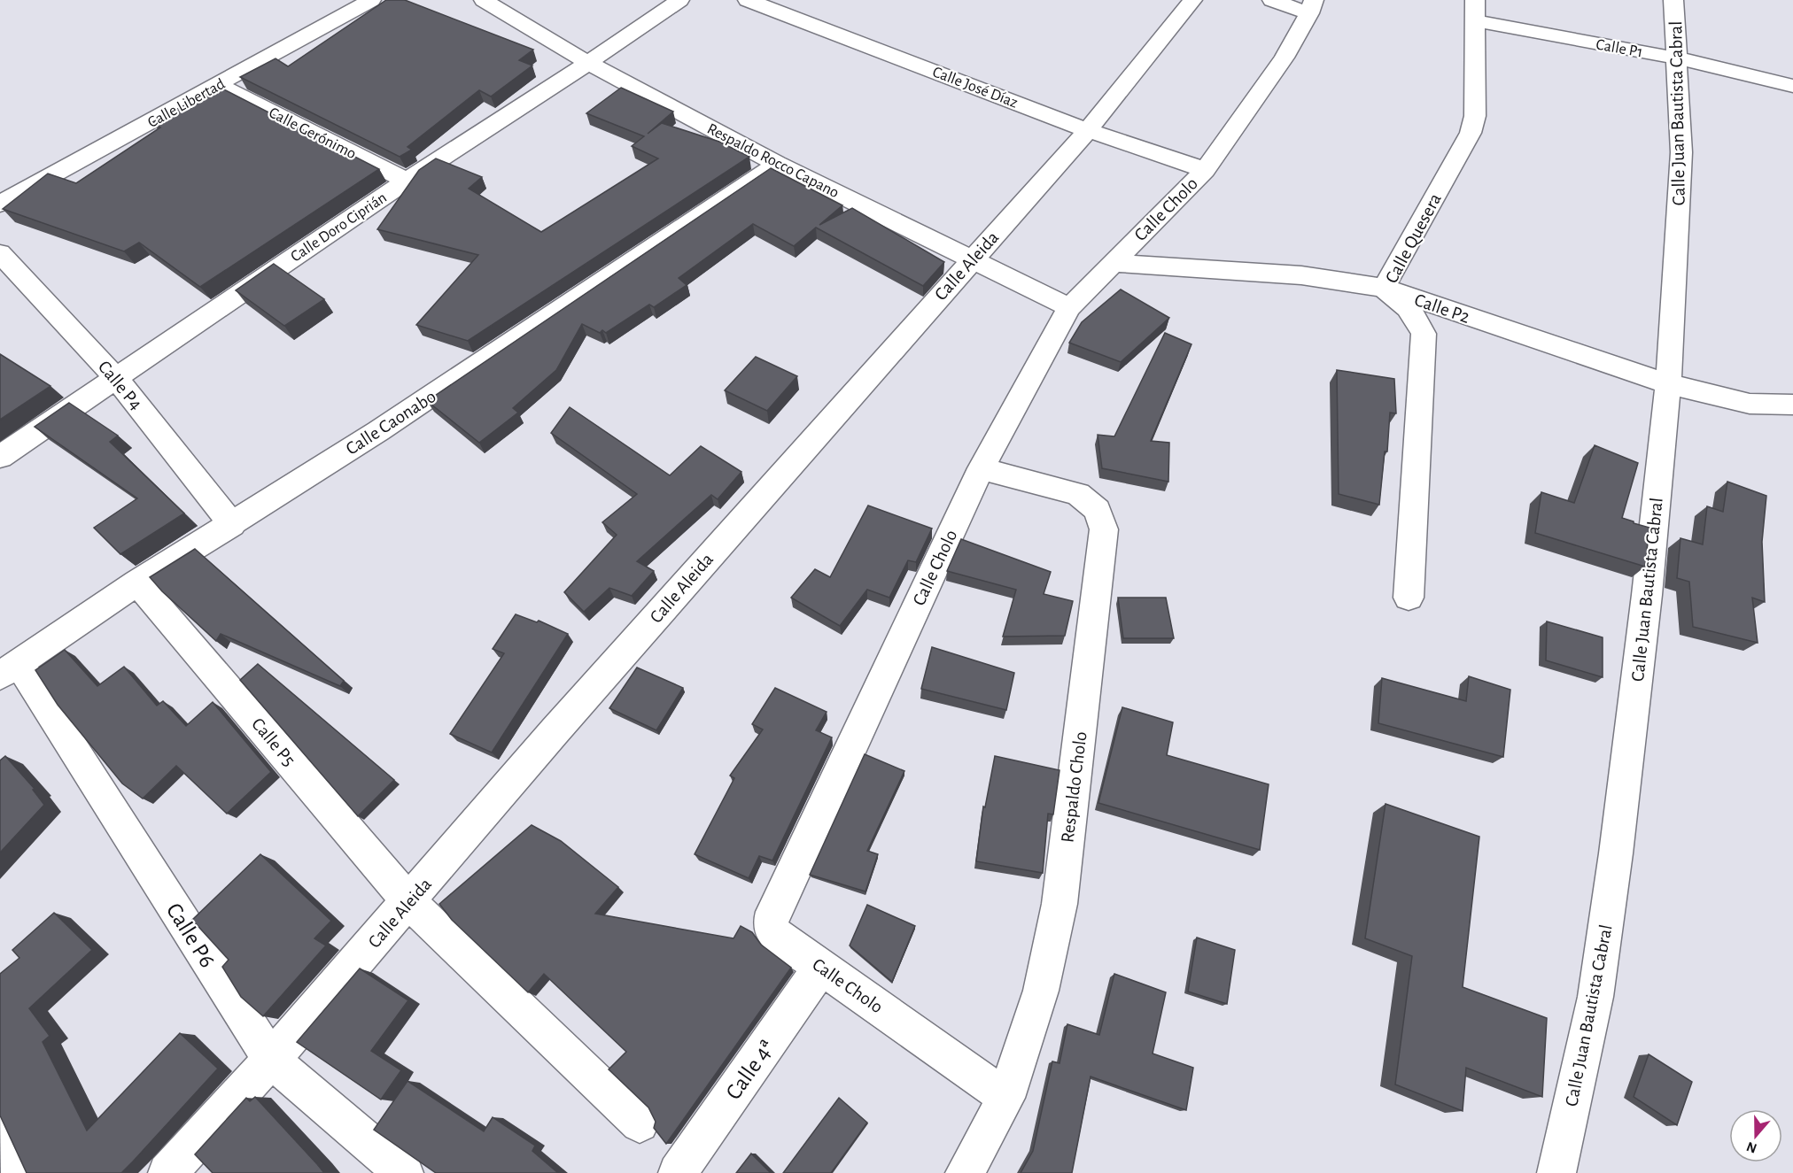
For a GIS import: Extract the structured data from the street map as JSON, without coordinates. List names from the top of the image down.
{
  "streets": {
    "street": [
      "Calle P1",
      "Calle José Díaz",
      "Calle Libertad",
      "Calle Juan Bautista Cabral",
      "Calle Gerónimo",
      "Respaldo Rocco Capano",
      "Calle Cholo",
      "Calle Doro Ciprián",
      "Calle Quesera",
      "Calle Aleida",
      "Calle P2",
      "Calle P4",
      "Calle Caonabo",
      "Calle P5",
      "Respaldo Cholo",
      "Calle P6",
      "Calle 4ª"
    ]
  },
  "crossings": [
    ["Calle P1", "Calle Juan Bautista Cabral"],
    ["Calle P1", "Calle Quesera"],
    ["Calle José Díaz", "Calle Cholo"],
    ["Calle José Díaz", "Calle Aleida"],
    ["Calle Libertad", "Calle Gerónimo"],
    ["Calle Juan Bautista Cabral", "Calle P2"],
    ["Calle Gerónimo", "Calle Doro Ciprián"],
    ["Respaldo Rocco Capano", "Calle Cholo"],
    ["Respaldo Rocco Capano", "Calle Doro Ciprián"],
    ["Respaldo Rocco Capano", "Calle Aleida"],
    ["Respaldo Rocco Capano", "Calle Caonabo"],
    ["Calle Cholo", "Calle P2"],
    ["Calle Cholo", "Respaldo Cholo"],
    ["Calle Cholo", "Calle 4ª"],
    ["Calle Doro Ciprián", "Calle P4"],
    ["Calle Quesera", "Calle P2"],
    ["Calle Aleida", "Calle P5"],
    ["Calle Aleida", "Calle P6"],
    ["Calle P4", "Calle Caonabo"],
    ["Calle Caonabo", "Calle P5"],
    ["Calle Caonabo", "Calle P6"]
  ],
  "north": "bottom"
}
